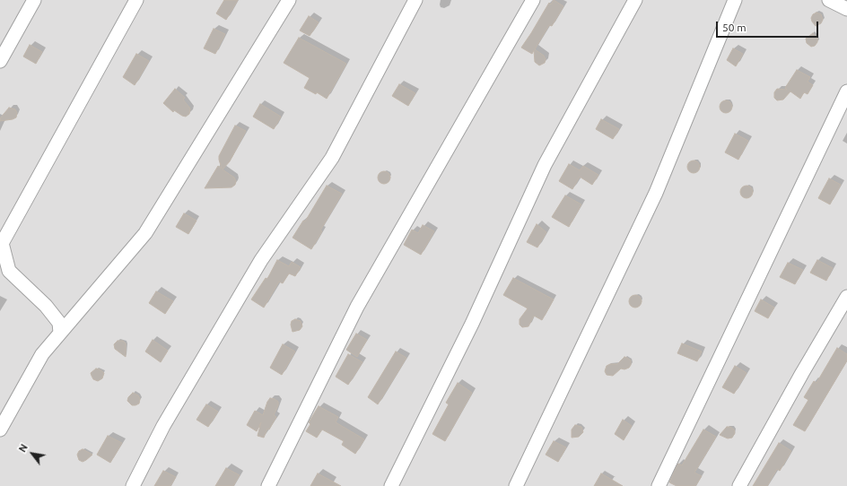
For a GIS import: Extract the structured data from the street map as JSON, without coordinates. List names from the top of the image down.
{
  "scale_bar": "50 m",
  "north": "top left"
}
